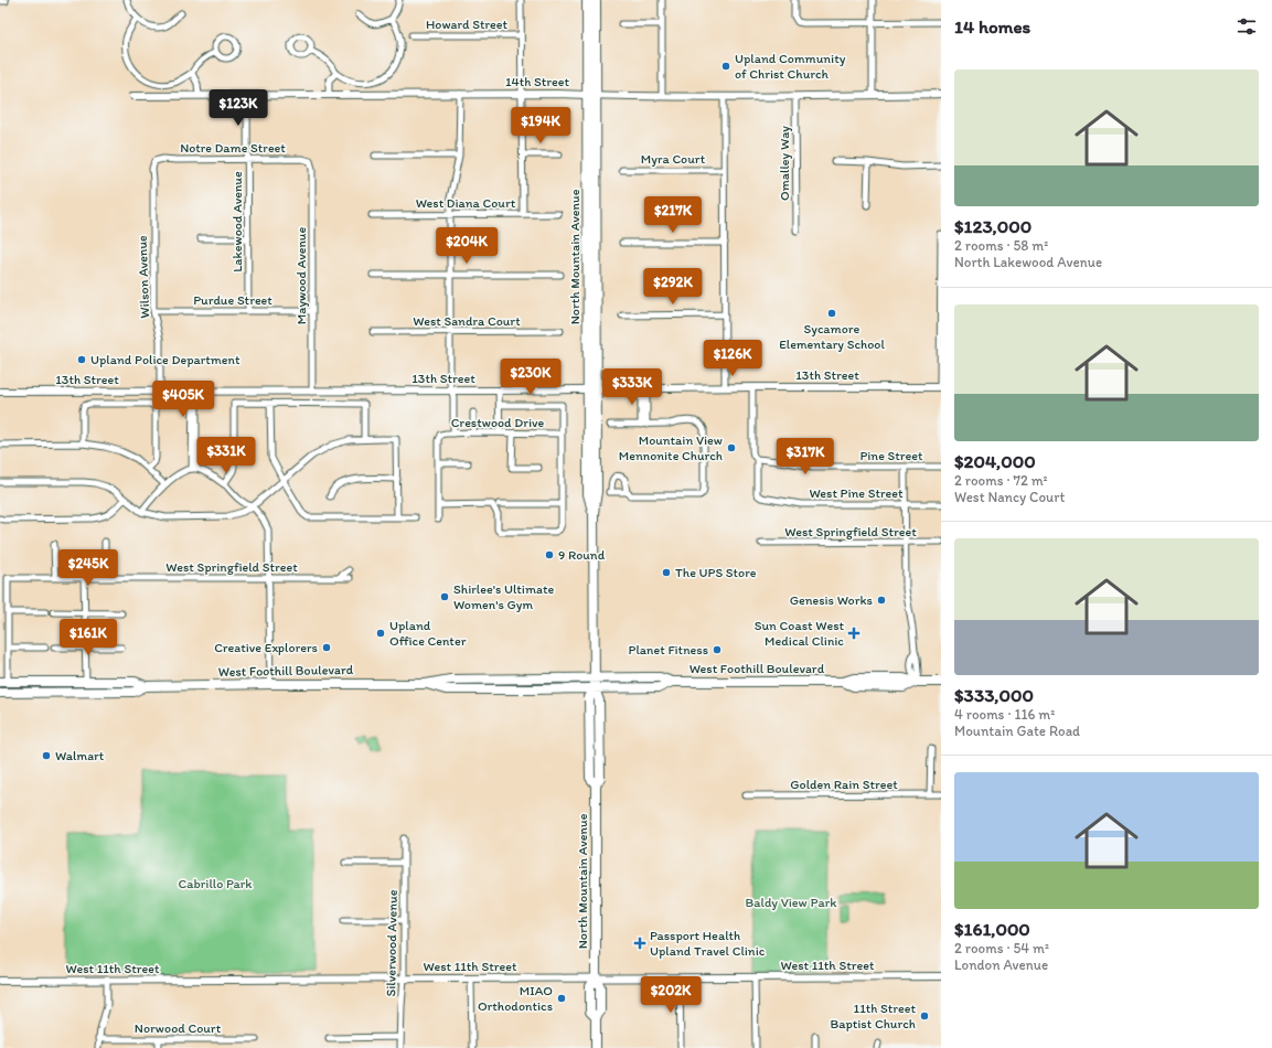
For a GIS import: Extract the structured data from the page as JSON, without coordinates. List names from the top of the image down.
{
  "streets": {
    "main road": ["North Mountain Avenue", "West Foothill Boulevard"],
    "street": [
      "Howard Street",
      "14th Street",
      "Notre Dame Street",
      "Myra Court",
      "Omalley Way",
      "West Diana Court",
      "Lakewood Avenue",
      "Maywood Avenue",
      "Wilson Avenue",
      "Purdue Street",
      "West Sandra Court",
      "13th Street",
      "Crestwood Drive",
      "Pine Street",
      "West Pine Street",
      "West Springfield Street",
      "Golden Rain Street",
      "Silverwood Avenue",
      "West 11th Street",
      "Norwood Court"
    ]
  },
  "crossings": [
    ["14th Street", "Omalley Way"],
    ["14th Street", "Lakewood Avenue"],
    ["14th Street", "North Mountain Avenue"],
    ["Notre Dame Street", "Lakewood Avenue"],
    ["Notre Dame Street", "Maywood Avenue"],
    ["Notre Dame Street", "Wilson Avenue"],
    ["Lakewood Avenue", "Purdue Street"],
    ["North Mountain Avenue", "13th Street"],
    ["North Mountain Avenue", "West Foothill Boulevard"],
    ["North Mountain Avenue", "West 11th Street"],
    ["Maywood Avenue", "Purdue Street"],
    ["Maywood Avenue", "13th Street"],
    ["Wilson Avenue", "Purdue Street"],
    ["Wilson Avenue", "13th Street"],
    ["Pine Street", "West Pine Street"],
    ["Silverwood Avenue", "West 11th Street"]
  ],
  "parks": ["Cabrillo Park", "Baldy View Park"],
  "places": {
    "other": [
      "Upland Community of Christ Church",
      "Sycamore Elementary School",
      "Upland Police Department",
      "Mountain View Mennonite Church",
      "9 Round",
      "The UPS Store",
      "Shirlee's Ultimate Women's Gym",
      "Genesis Works",
      "Upland Office Center",
      "Creative Explorers",
      "Planet Fitness",
      "Walmart",
      "MIAO Orthodontics",
      "11th Street Baptist Church"
    ],
    "health": ["Sun Coast West Medical Clinic", "Passport Health Upland Travel Clinic"]
  },
  "page": {
    "heading": "14 homes",
    "list": [
      {
        "name": "$123,000",
        "note": "2 rooms · 58 m² · North Lakewood Avenue"
      },
      {
        "name": "$204,000",
        "note": "2 rooms · 72 m² · West Nancy Court"
      },
      {
        "name": "$333,000",
        "note": "4 rooms · 116 m² · Mountain Gate Road"
      },
      {
        "name": "$161,000",
        "note": "2 rooms · 54 m² · London Avenue"
      }
    ],
    "price": [
      "$123K",
      "$194K",
      "$217K",
      "$204K",
      "$292K",
      "$126K",
      "$230K",
      "$333K",
      "$405K",
      "$331K",
      "$317K",
      "$245K",
      "$161K",
      "$202K"
    ]
  }
}
